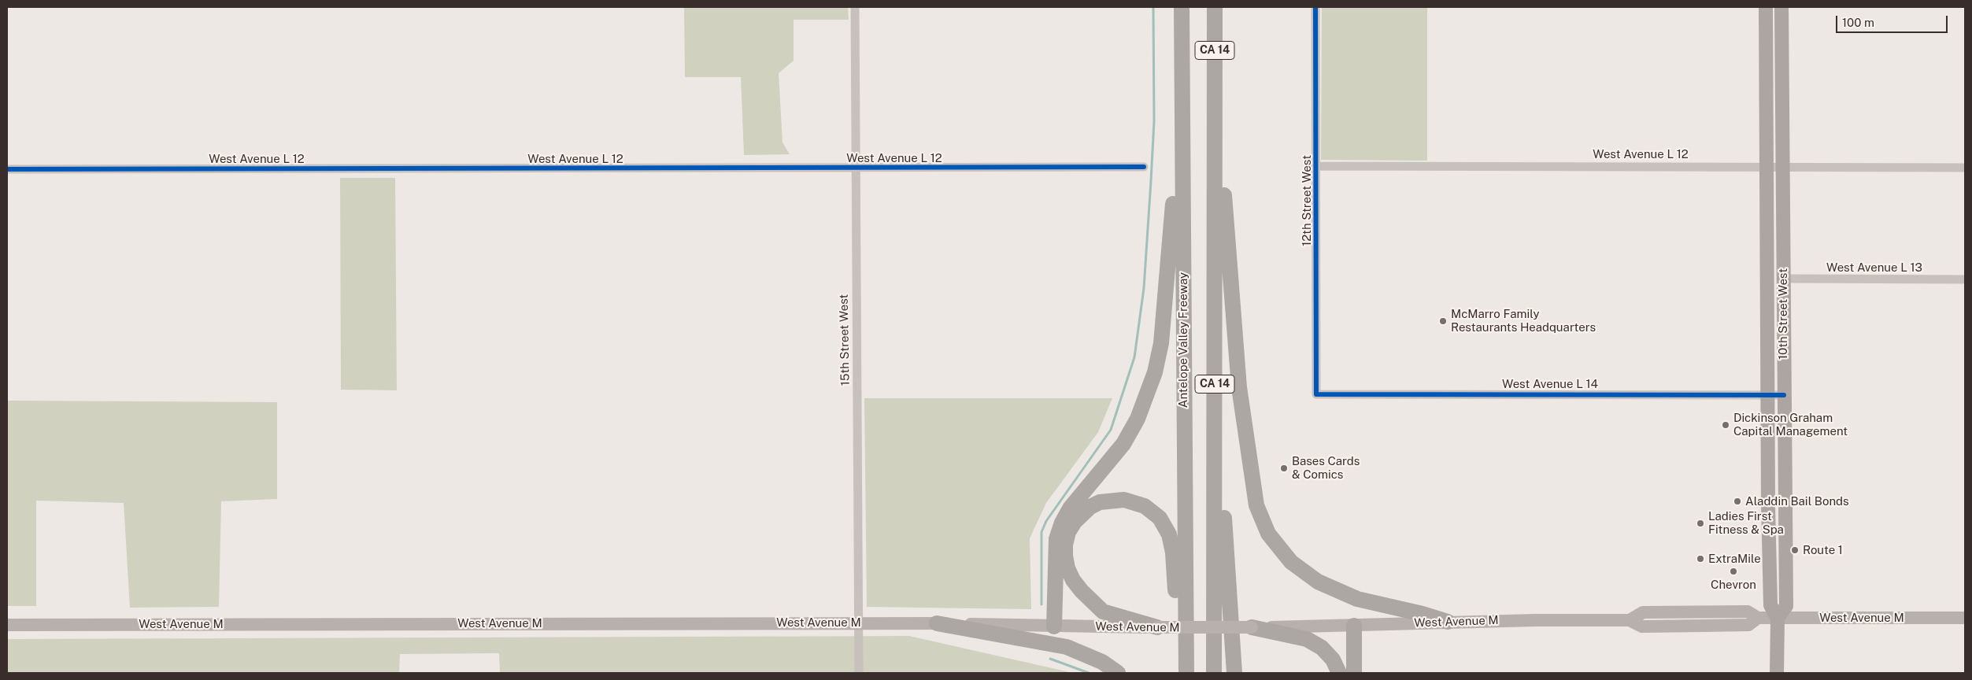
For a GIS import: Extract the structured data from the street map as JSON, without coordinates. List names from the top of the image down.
{
  "streets": {
    "highway": ["CA 14", "Antelope Valley Freeway"],
    "main road": ["10th Street West", "West Avenue M"],
    "street": [
      "West Avenue L 12",
      "12th Street West",
      "West Avenue L 13",
      "15th Street West",
      "West Avenue L 14"
    ]
  },
  "crossings": [
    ["West Avenue L 12", "12th Street West"],
    ["West Avenue L 12", "10th Street West"],
    ["West Avenue L 12", "15th Street West"],
    ["12th Street West", "West Avenue L 14"],
    ["West Avenue L 13", "10th Street West"],
    ["10th Street West", "West Avenue L 14"],
    ["10th Street West", "West Avenue M"],
    ["15th Street West", "West Avenue M"]
  ],
  "places": [
    "McMarro Family Restaurants Headquarters",
    "Dickinson Graham Capital Management",
    "Bases Cards & Comics",
    "Aladdin Bail Bonds",
    "Ladies First Fitness & Spa",
    "Route 1",
    "ExtraMile",
    "Chevron"
  ],
  "scale_bar": "100 m"
}
